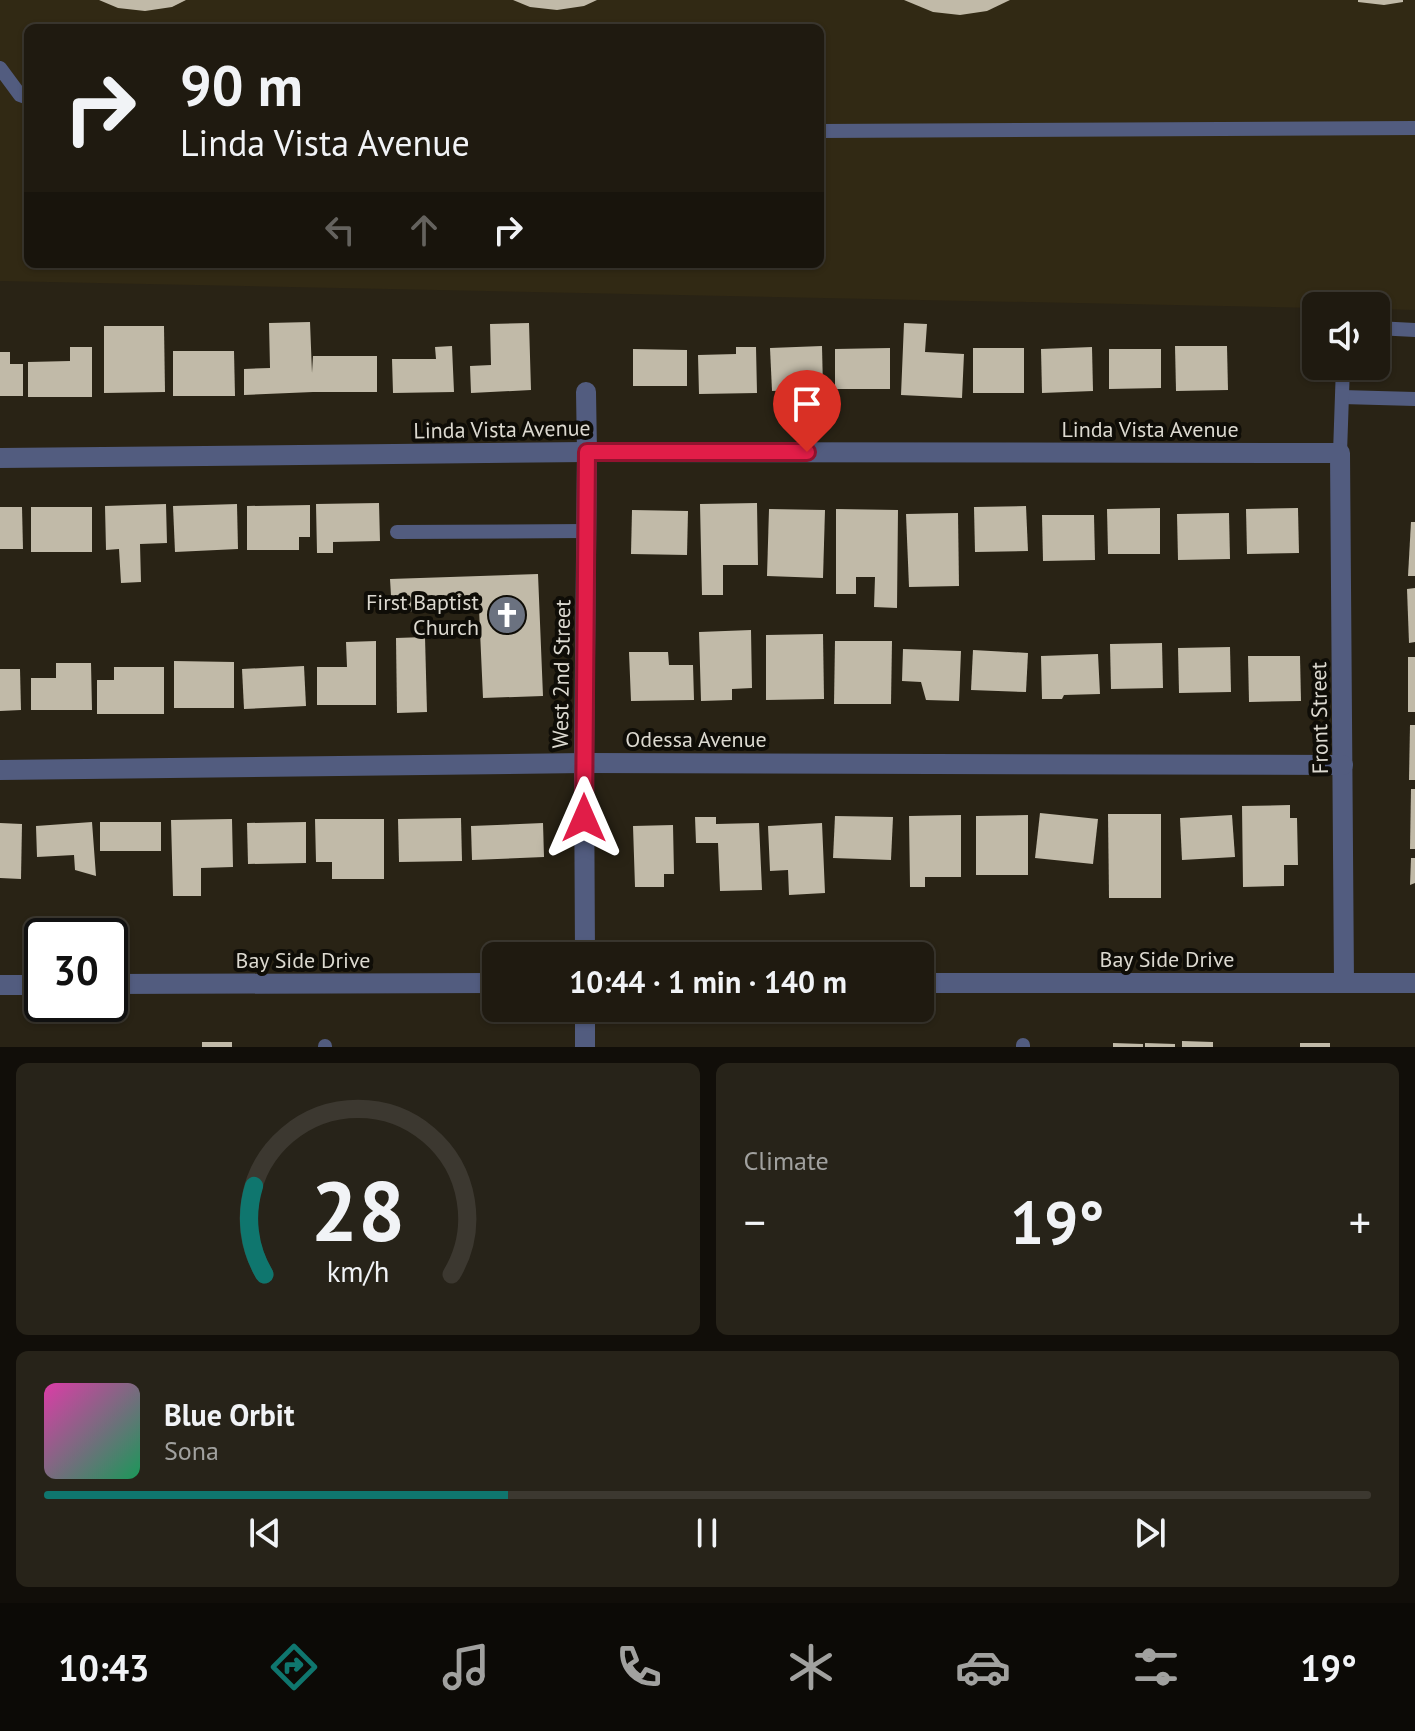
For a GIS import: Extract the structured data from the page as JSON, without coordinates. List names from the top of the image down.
{
  "streets": {
    "street": [
      "Linda Vista Avenue",
      "West 2nd Street",
      "Front Street",
      "Odessa Avenue",
      "Bay Side Drive"
    ]
  },
  "crossings": [
    ["Linda Vista Avenue", "West 2nd Street"],
    ["Linda Vista Avenue", "Front Street"],
    ["West 2nd Street", "Odessa Avenue"],
    ["Front Street", "Odessa Avenue"],
    ["Front Street", "Bay Side Drive"]
  ],
  "places": {
    "church": ["First Baptist Church"]
  },
  "page": {
    "turn": ["90 m", "Linda Vista Avenue"],
    "limit": "30",
    "trip": "10:44 · 1 min · 140 m",
    "tile": "Climate",
    "heat": ["−", "19°", "+"],
    "song": ["Blue Orbit", "Sona"],
    "tabs": ["10:43", "19°"],
    "gauge": ["28", "km/h"]
  }
}
